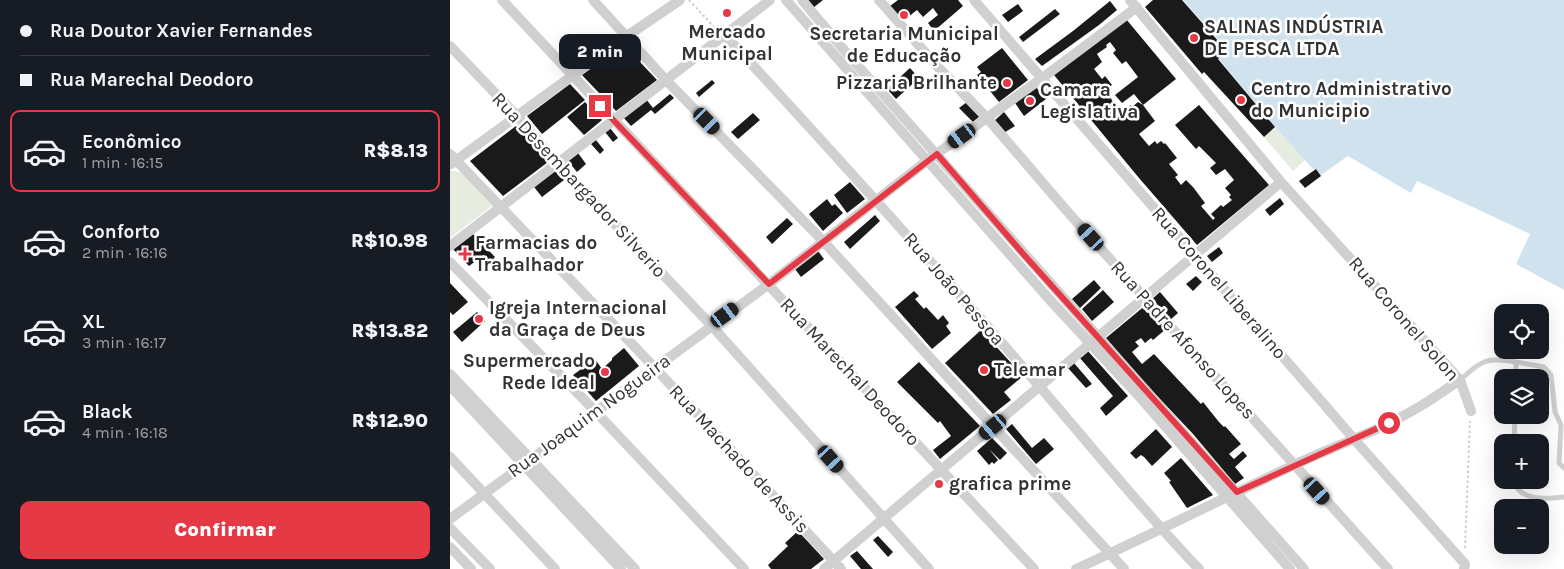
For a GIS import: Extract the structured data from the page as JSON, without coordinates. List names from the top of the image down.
{
  "streets": {
    "street": [
      "Rua Desembargador Silverio",
      "Rua Coronel Liberalino",
      "Rua João Pessoa",
      "Rua Coronel Solon",
      "Rua Padre Afonso Lopes",
      "Rua Marechal Deodoro",
      "Rua Joaquim Nogueira",
      "Rua Machado de Assis"
    ]
  },
  "crossings": [
    ["Rua Desembargador Silverio", "Rua Joaquim Nogueira"],
    ["Rua Coronel Liberalino", "Rua Joaquim Nogueira"],
    ["Rua João Pessoa", "Rua Joaquim Nogueira"],
    ["Rua Coronel Solon", "Rua Joaquim Nogueira"],
    ["Rua Padre Afonso Lopes", "Rua Joaquim Nogueira"],
    ["Rua Marechal Deodoro", "Rua Joaquim Nogueira"],
    ["Rua Joaquim Nogueira", "Rua Machado de Assis"]
  ],
  "places": {
    "other": [
      "Mercado Municipal",
      "Secretaria Municipal de Educação",
      "SALINAS INDÚSTRIA DE PESCA LTDA",
      "Pizzaria Brilhante",
      "Centro Administrativo do Municipio",
      "Camara Legislativa",
      "Igreja Internacional da Graça de Deus",
      "Telemar",
      "Supermercado Rede Ideal",
      "grafica prime"
    ],
    "health": ["Farmacias do Trabalhador"]
  },
  "page": {
    "banner": ["Rua Doutor Xavier Fernandes", "Rua Marechal Deodoro"],
    "bubble": "2 min",
    "list": [
      {
        "name": "Econômico",
        "note": "1 min · 16:15",
        "value": "R$8.13"
      },
      {
        "name": "Conforto",
        "note": "2 min · 16:16",
        "value": "R$10.98"
      },
      {
        "name": "XL",
        "note": "3 min · 16:17",
        "value": "R$13.82"
      },
      {
        "name": "Black",
        "note": "4 min · 16:18",
        "value": "R$12.90"
      }
    ],
    "map_buttons": ["+", "−"],
    "buttons": "Confirmar"
  }
}
